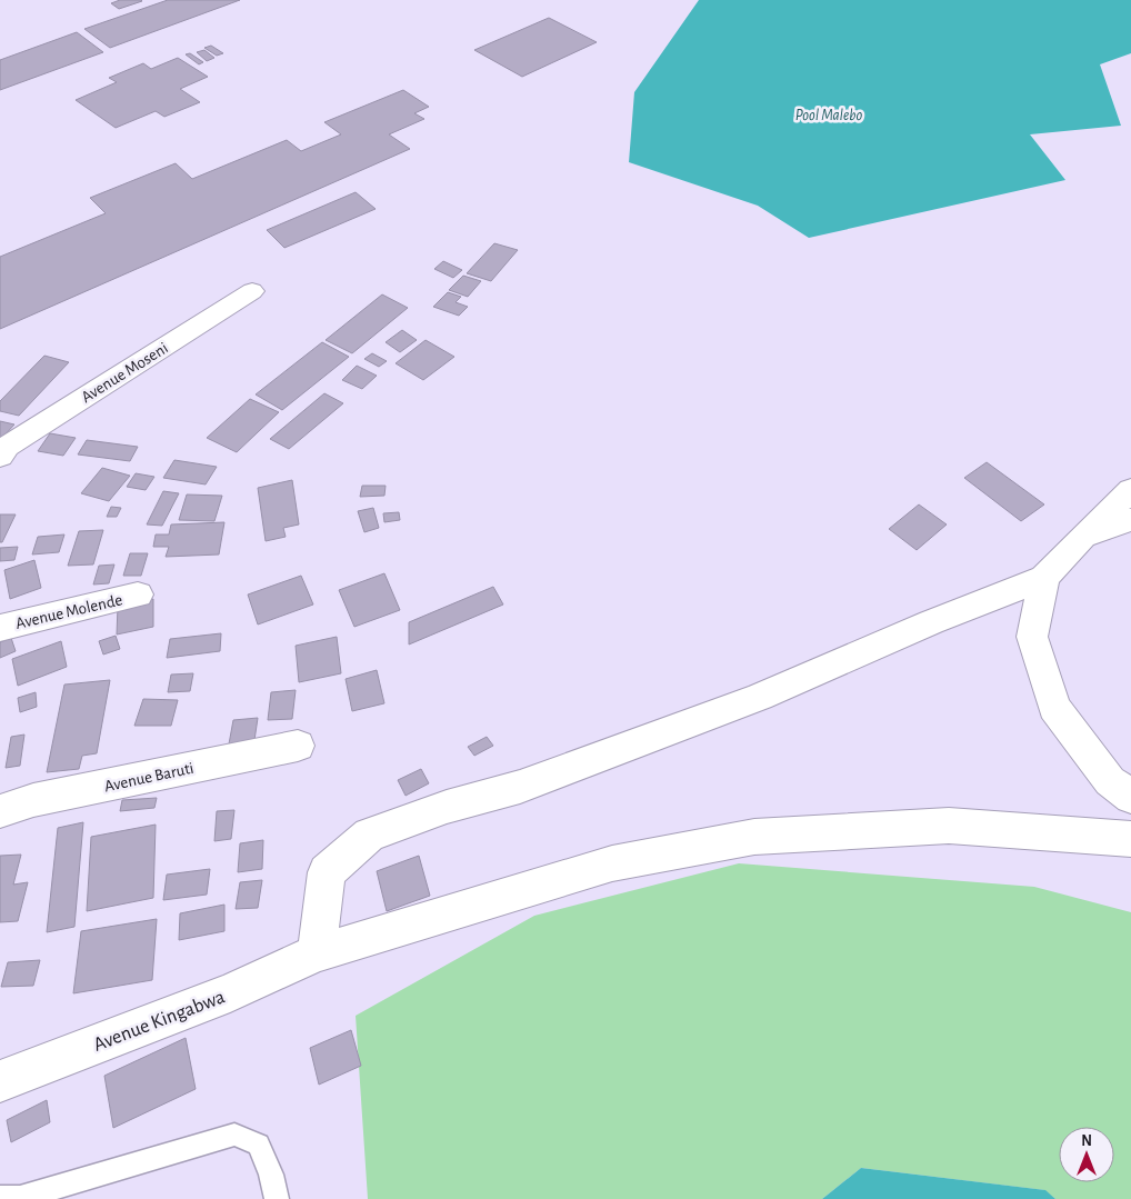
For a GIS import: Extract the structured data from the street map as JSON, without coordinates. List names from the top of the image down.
{
  "streets": {
    "street": [
      "Avenue Moseni",
      "Avenue Molende",
      "Avenue Baruti",
      "Avenue Kingabwa"
    ]
  },
  "water": ["Pool Malebo"],
  "north": "top"
}
